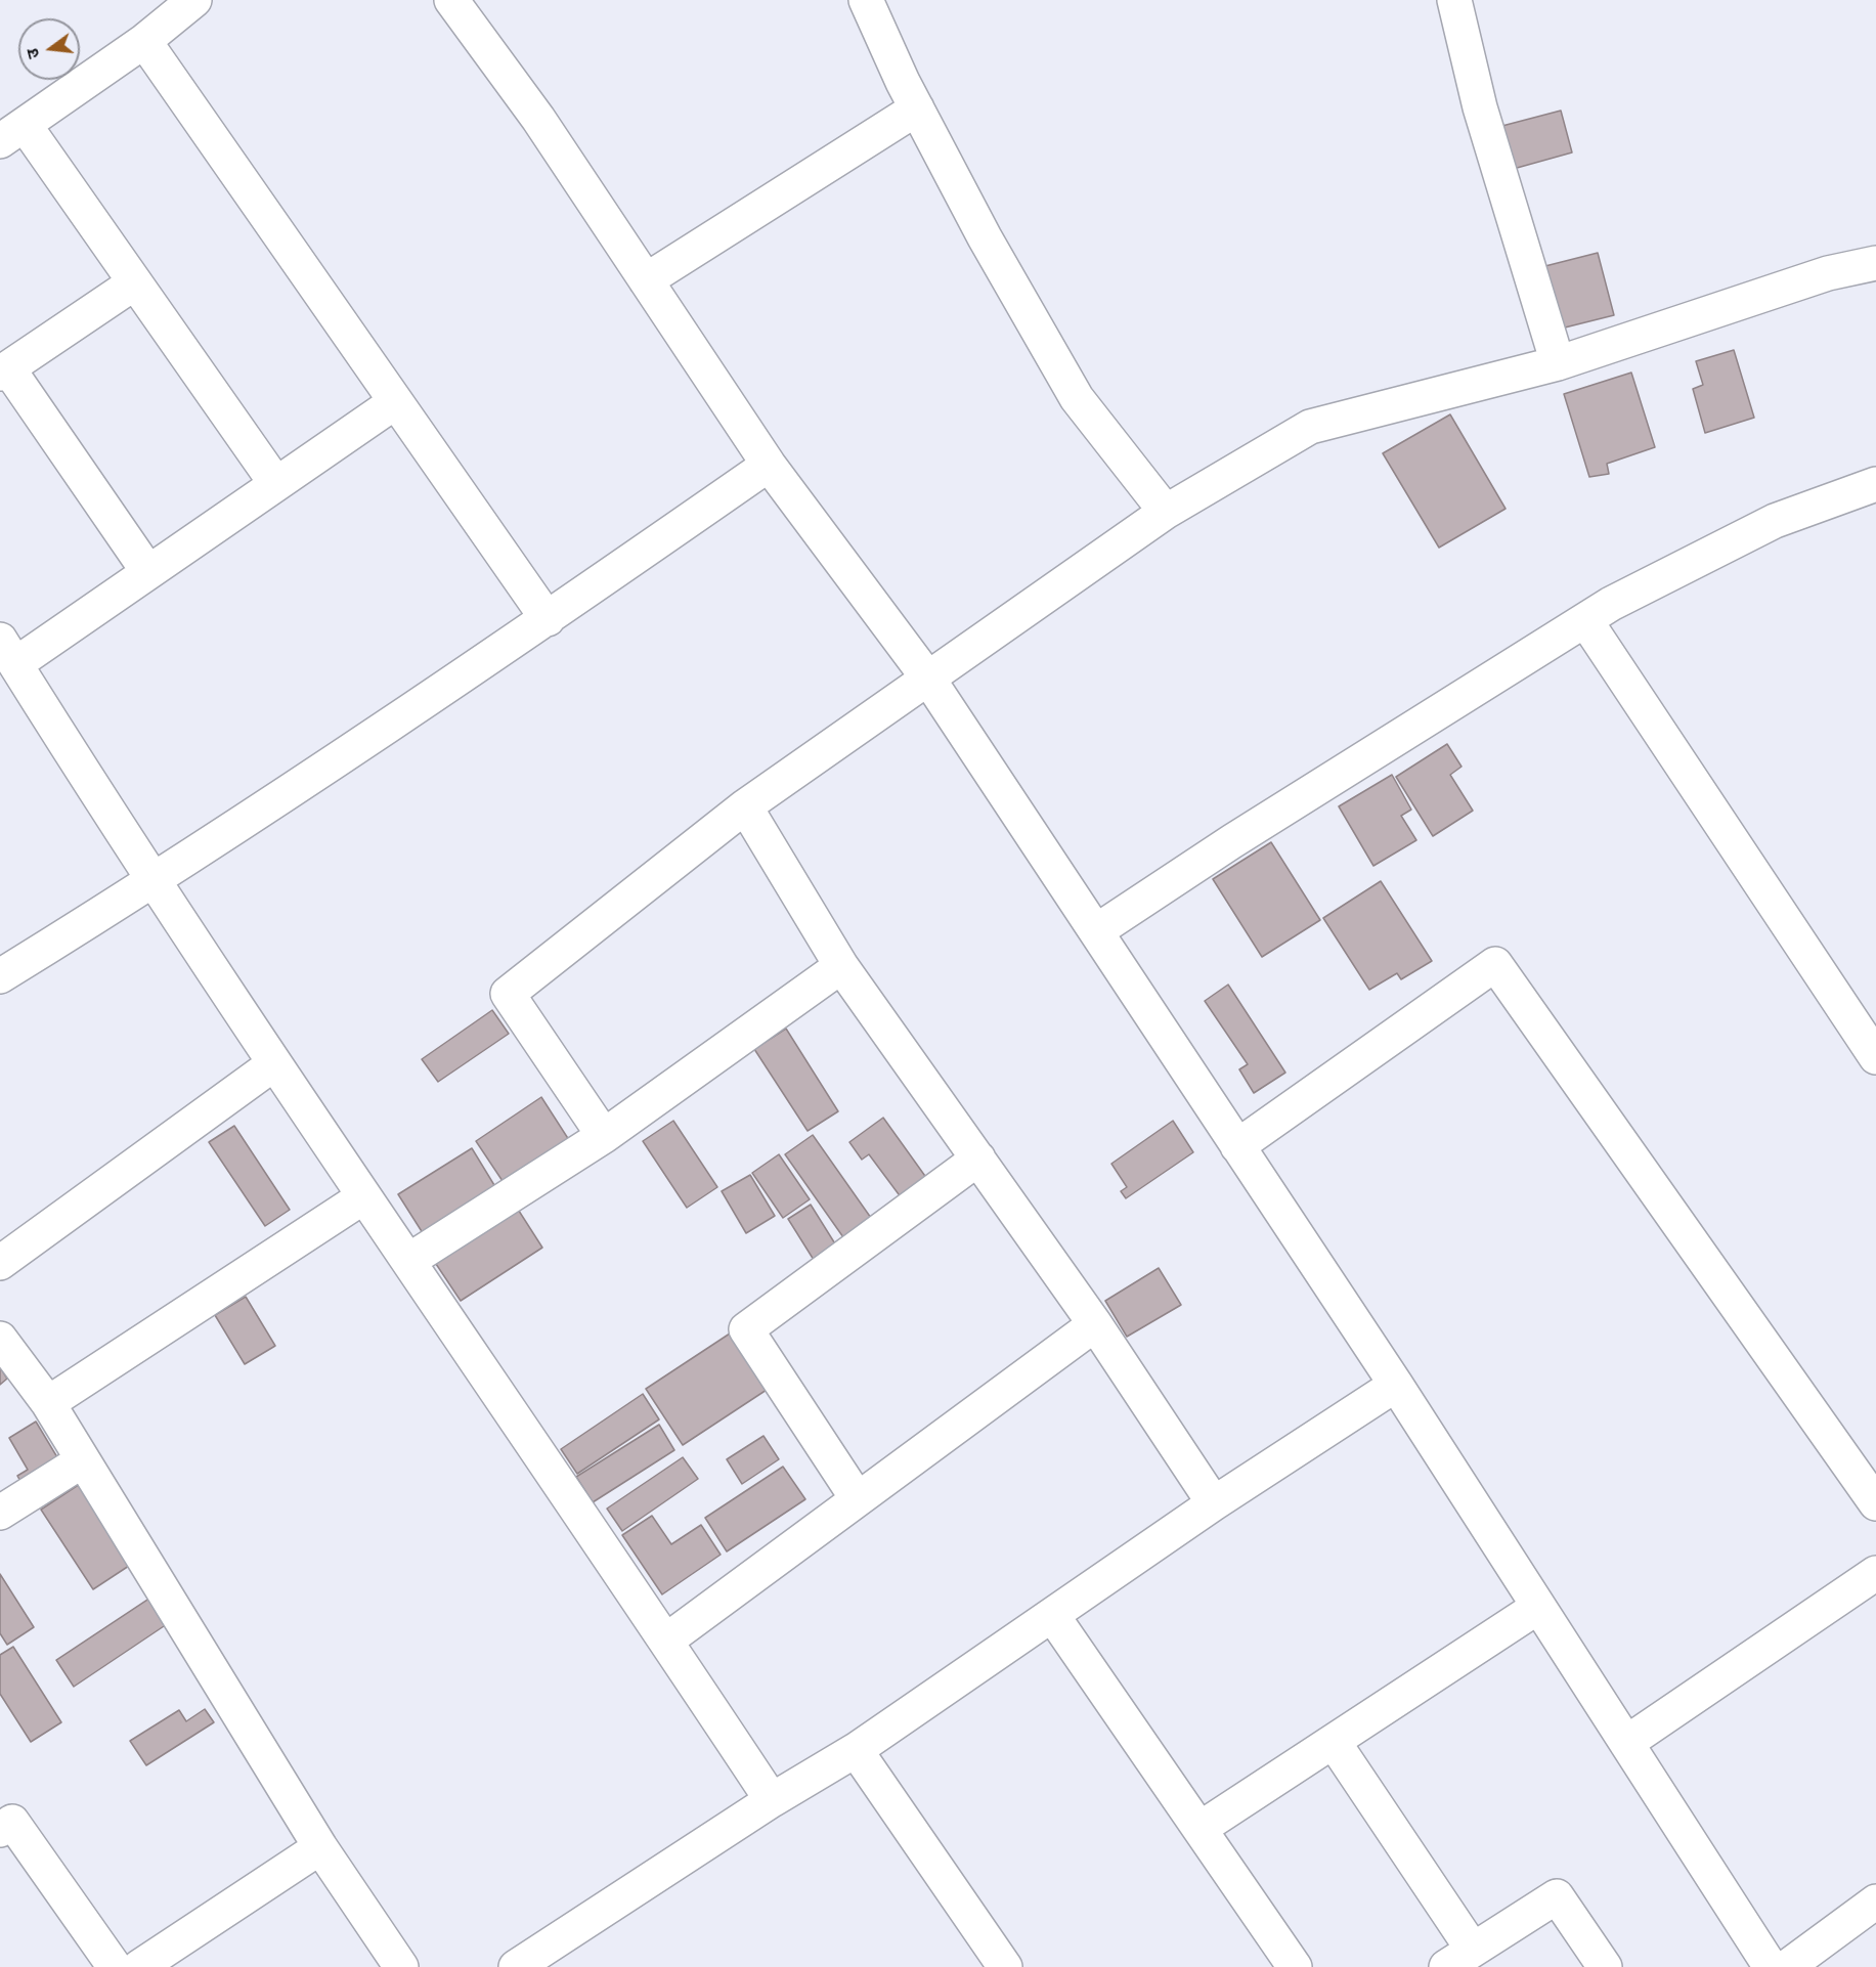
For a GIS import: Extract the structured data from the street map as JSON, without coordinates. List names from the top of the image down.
{
  "north": "left"
}
